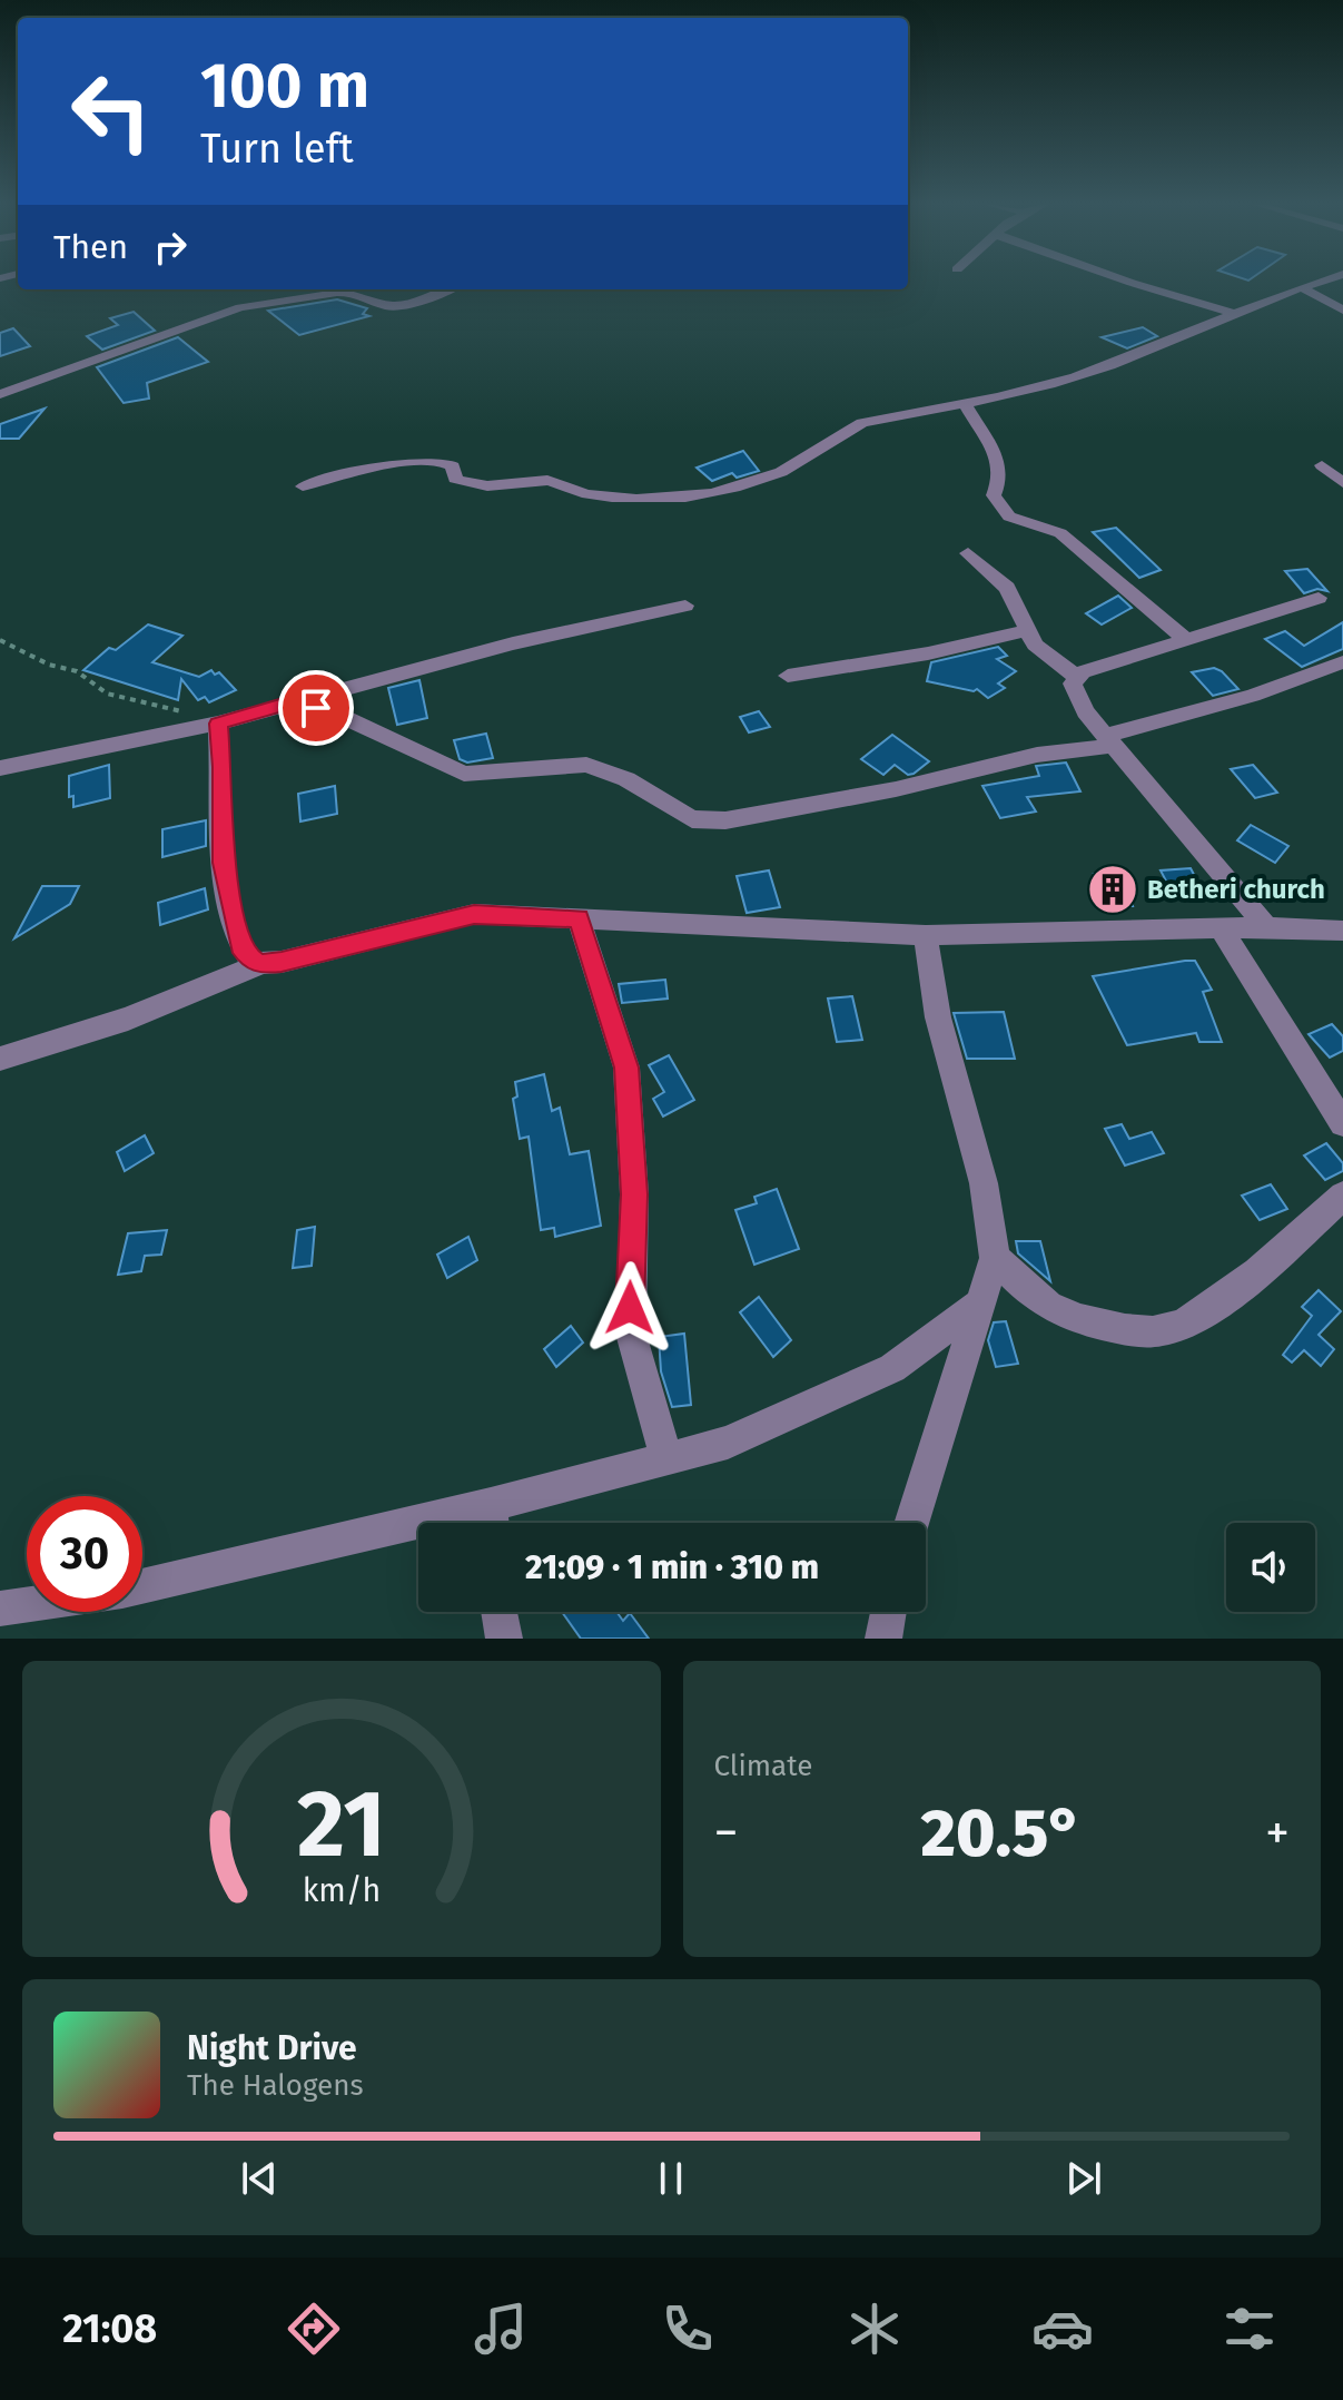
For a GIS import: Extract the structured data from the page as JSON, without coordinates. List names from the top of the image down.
{
  "places": {
    "building": ["Betheri church"]
  },
  "page": {
    "turn": ["100 m", "Turn left"],
    "then": "Then",
    "limit": "30",
    "trip": "21:09 · 1 min · 310 m",
    "tile": "Climate",
    "heat": ["−", "20.5°", "+"],
    "song": ["Night Drive", "The Halogens"],
    "tabs": "21:08",
    "gauge": ["21", "km/h"]
  }
}
